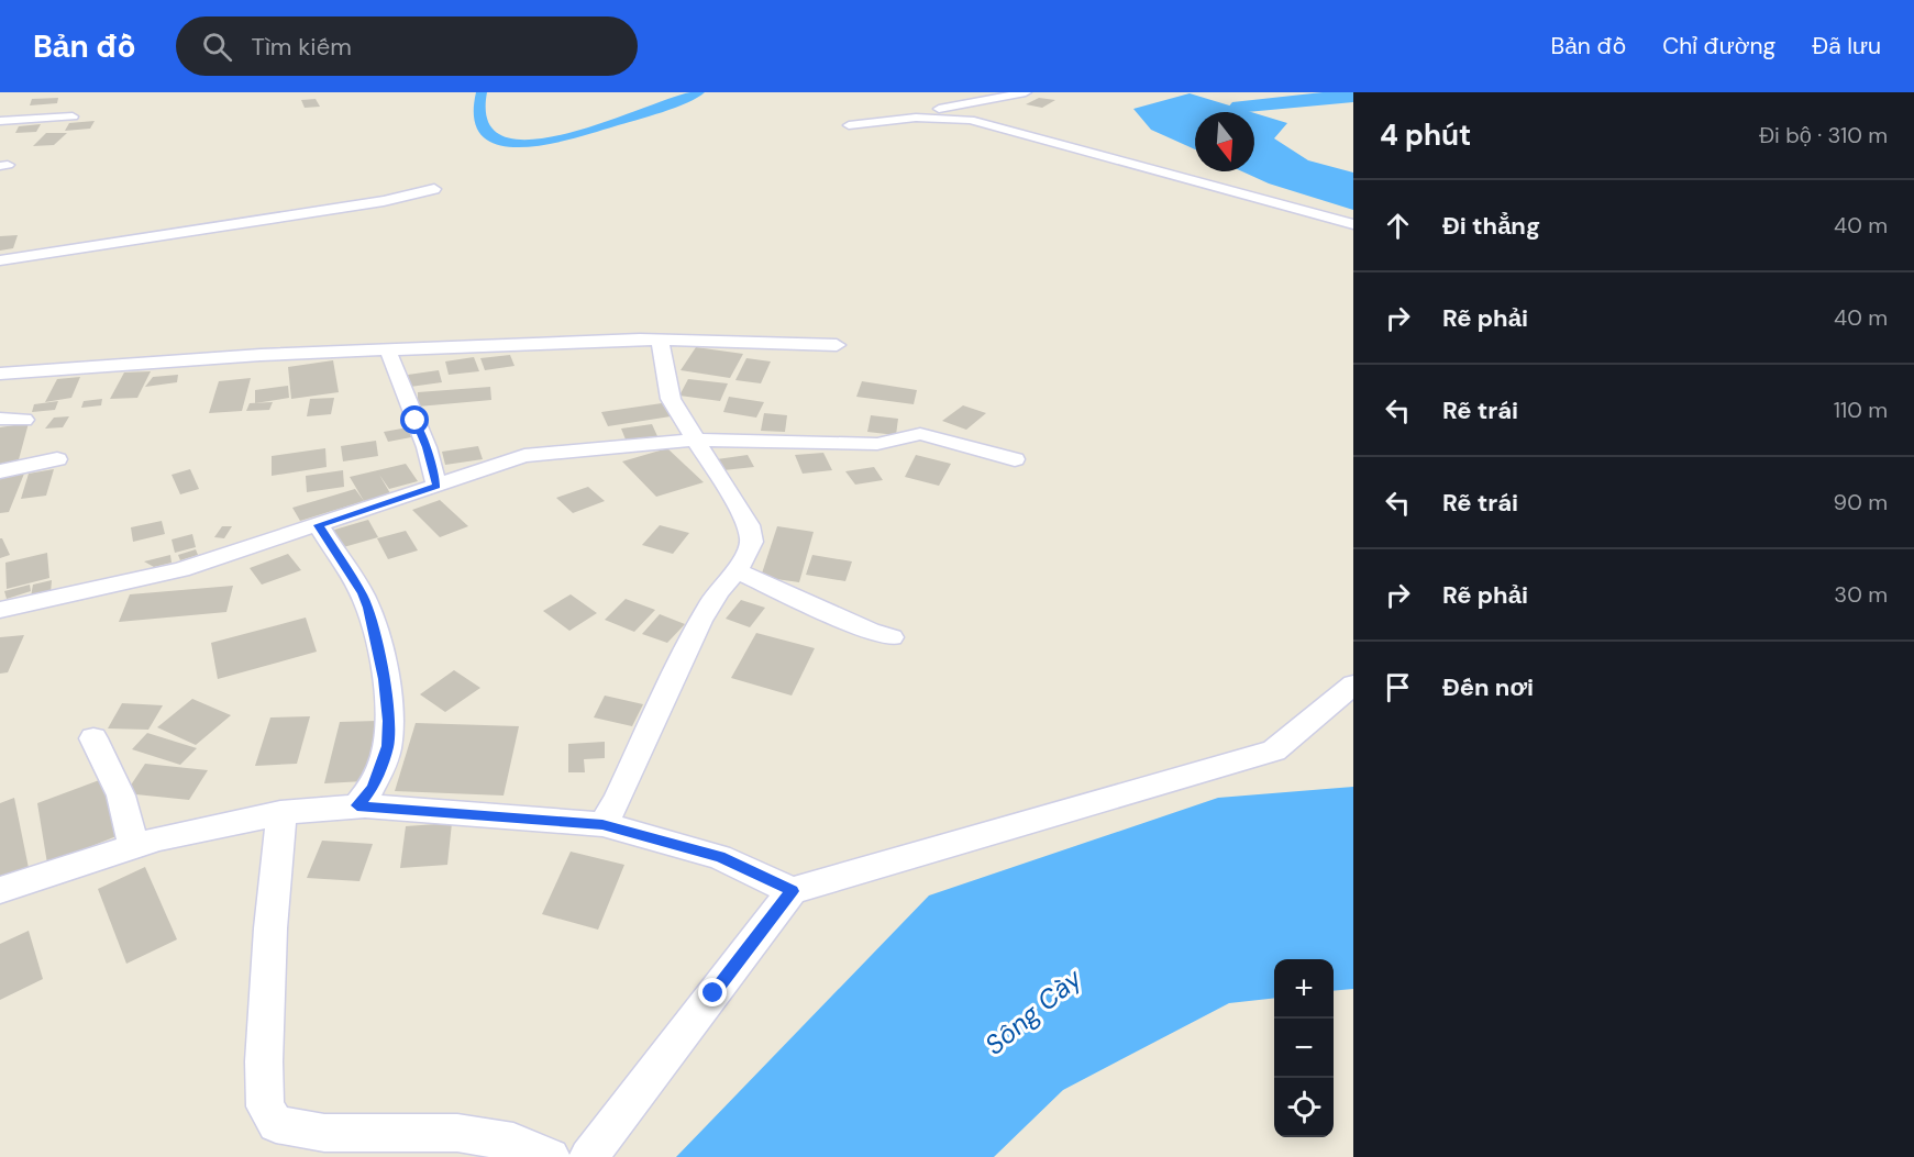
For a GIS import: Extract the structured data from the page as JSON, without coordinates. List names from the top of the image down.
{
  "water": ["Sông Cày"],
  "north": "bottom",
  "page": {
    "header": "Bản đồ",
    "search": "Tìm kiếm",
    "nav": ["Bản đồ", "Chỉ đường", "Đã lưu"],
    "heading": ["4 phút", "Đi bộ · 310 m"],
    "list": [
      ["Đi thẳng", "40 m"],
      ["Rẽ phải", "40 m"],
      ["Rẽ trái", "110 m"],
      ["Rẽ trái", "90 m"],
      ["Rẽ phải", "30 m"],
      "Đến nơi"
    ],
    "map_buttons": ["+", "−"]
  }
}
